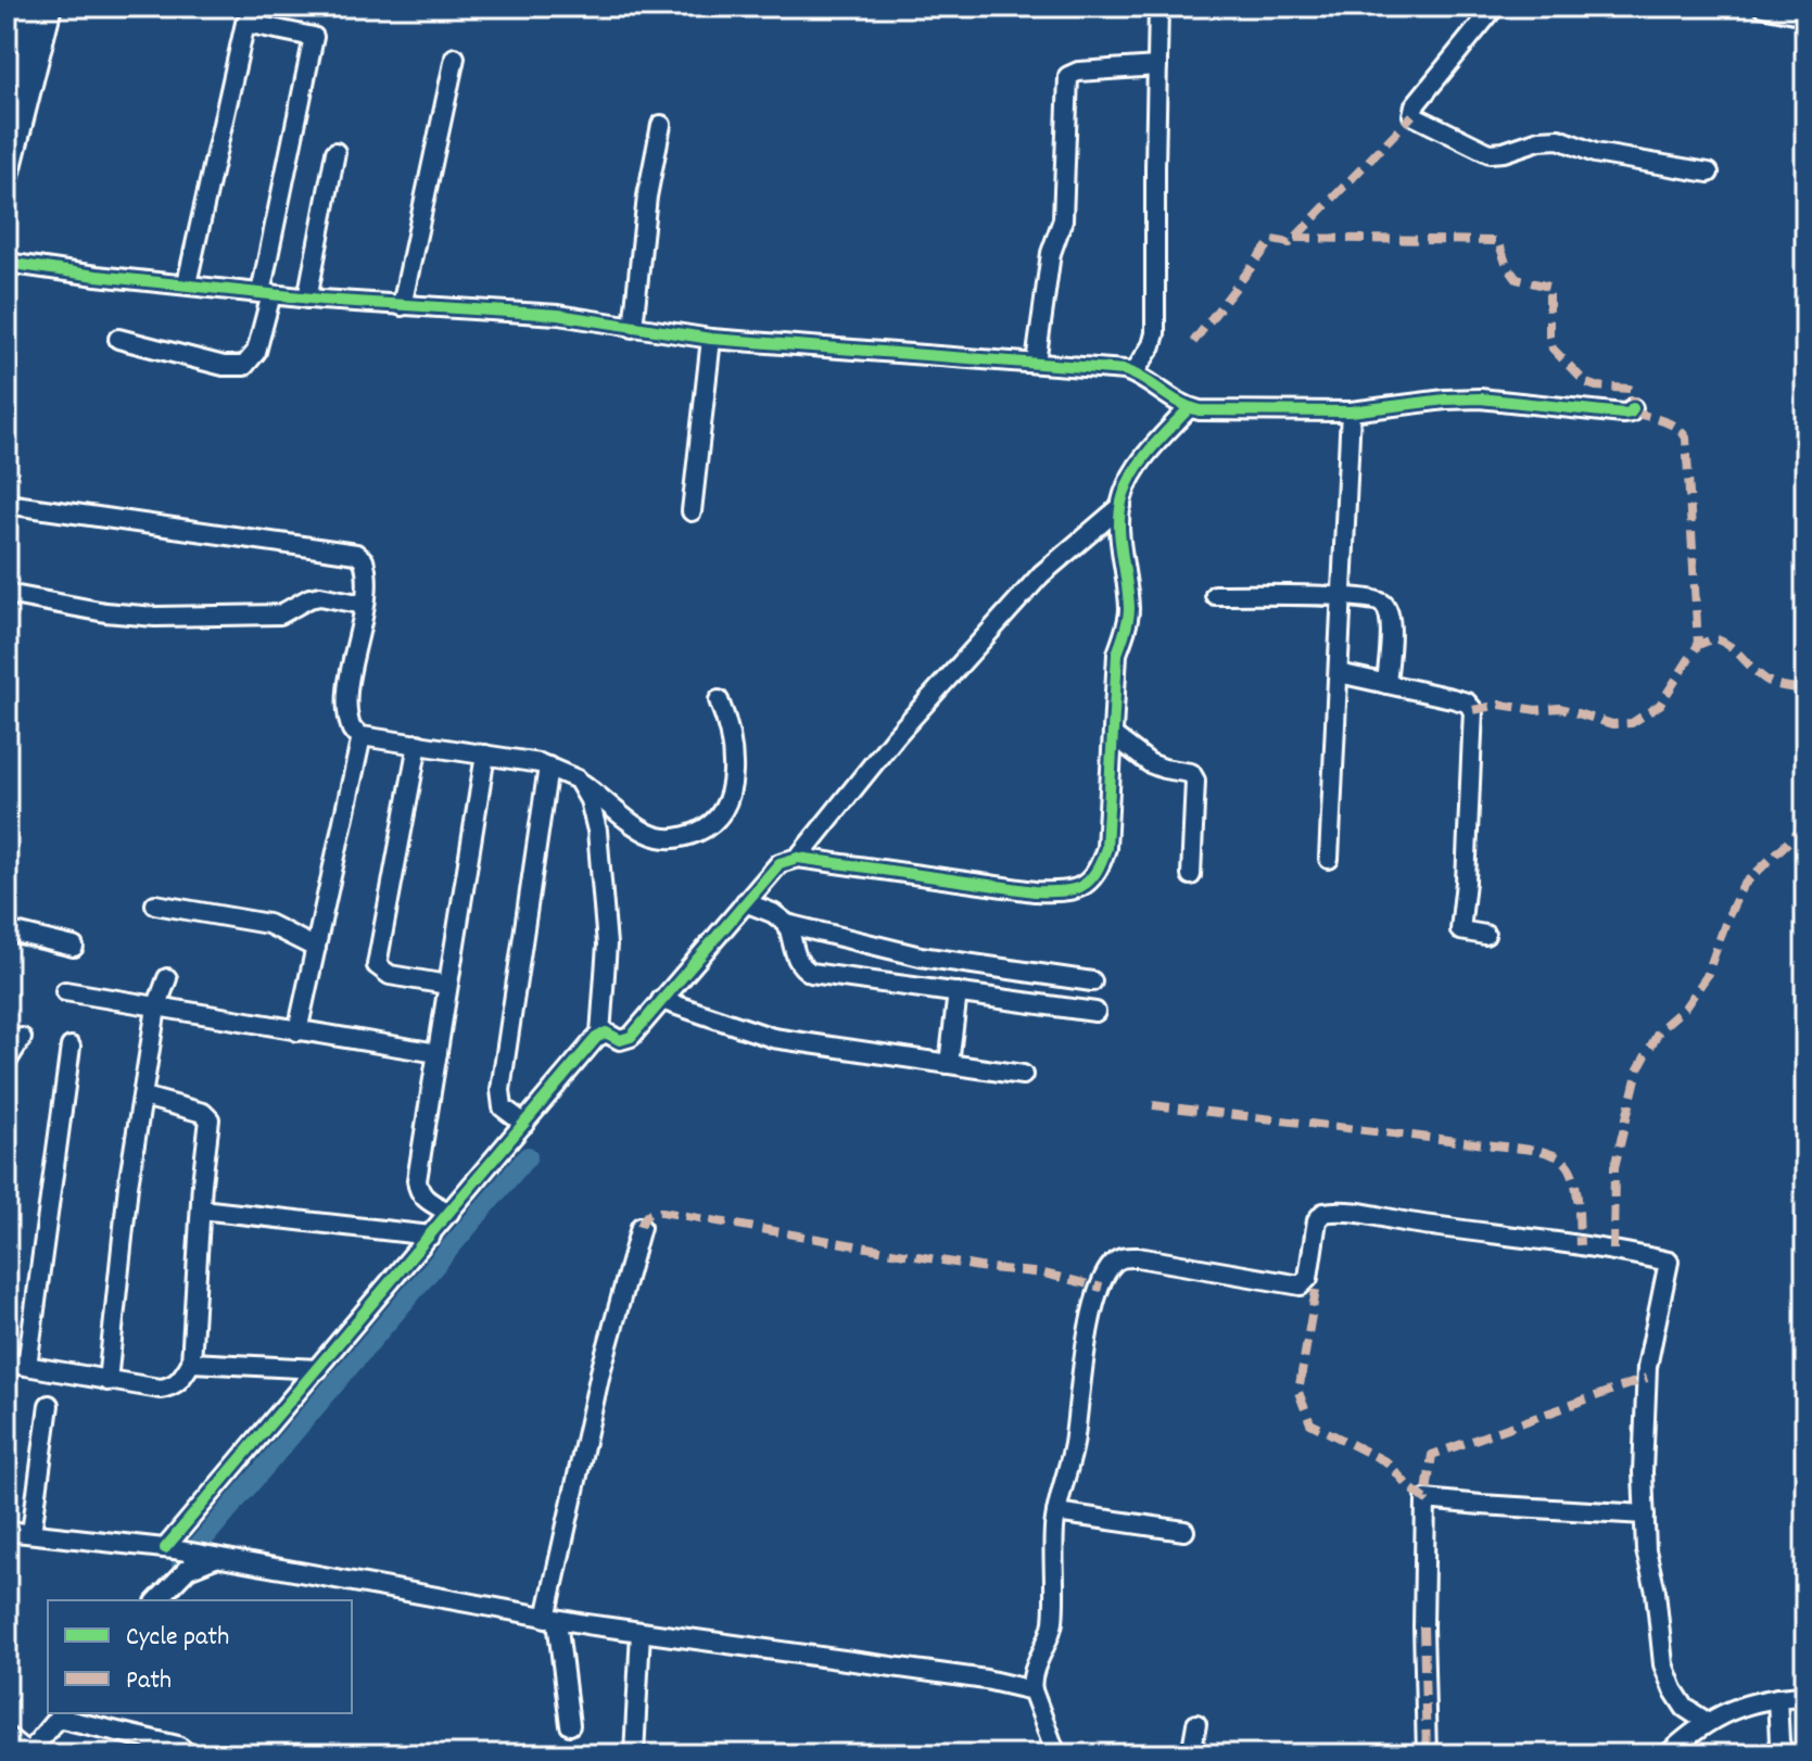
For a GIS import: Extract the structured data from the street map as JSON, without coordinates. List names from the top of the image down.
{
  "legend": ["Cycle path", "Path"]
}
